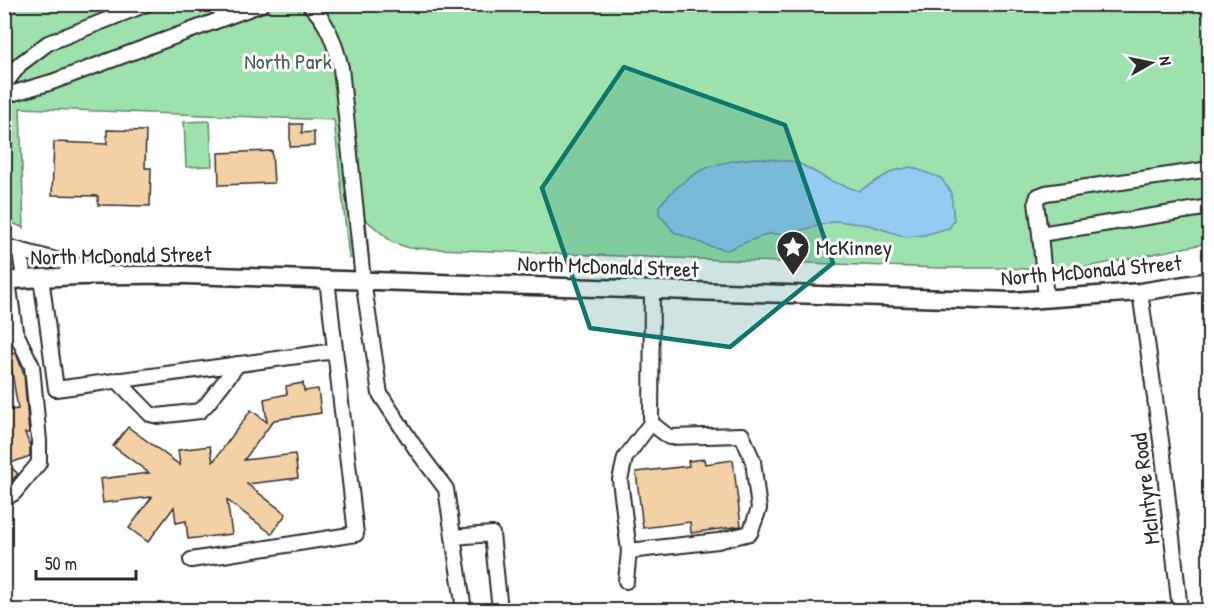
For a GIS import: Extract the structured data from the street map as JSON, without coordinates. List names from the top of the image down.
{
  "streets": {
    "main road": ["North McDonald Street"],
    "street": ["McIntyre Road"]
  },
  "crossings": [
    ["North McDonald Street", "McIntyre Road"]
  ],
  "parks": ["North Park"],
  "places": {
    "place": ["McKinney"]
  },
  "scale_bar": "50 m",
  "north": "right"
}
